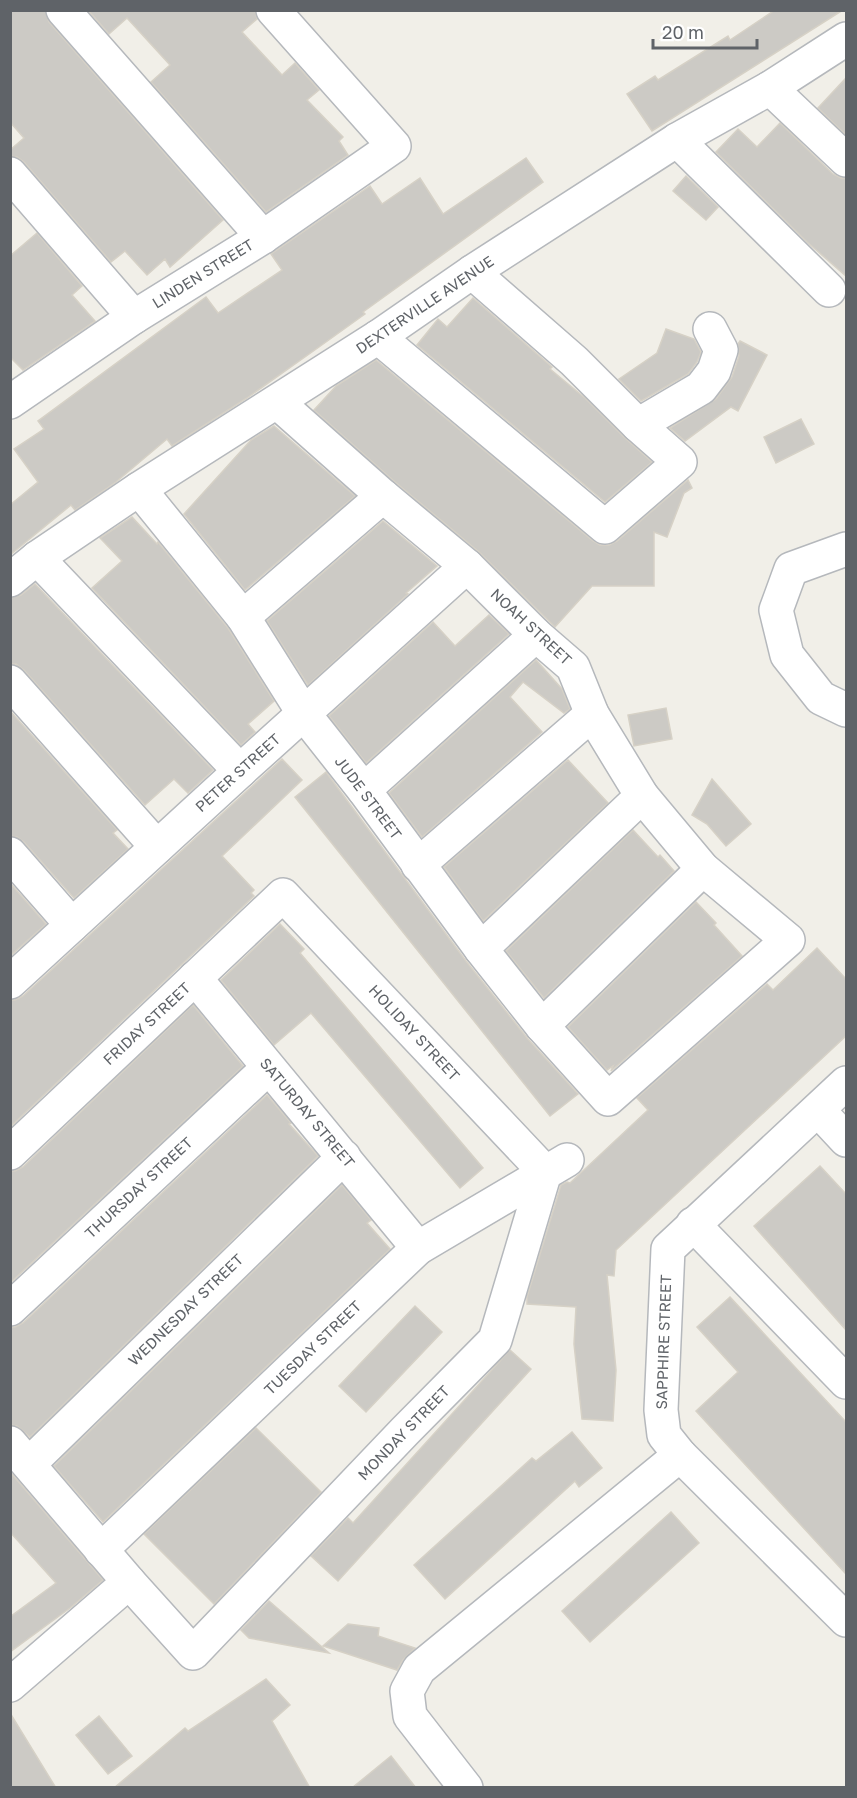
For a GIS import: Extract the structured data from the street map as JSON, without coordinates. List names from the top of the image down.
{
  "streets": {
    "street": [
      "LINDEN STREET",
      "DEXTERVILLE AVENUE",
      "NOAH STREET",
      "PETER STREET",
      "JUDE STREET",
      "FRIDAY STREET",
      "HOLIDAY STREET",
      "SATURDAY STREET",
      "THURSDAY STREET",
      "WEDNESDAY STREET",
      "SAPPHIRE STREET",
      "TUESDAY STREET",
      "MONDAY STREET"
    ]
  },
  "crossings": [
    ["DEXTERVILLE AVENUE", "NOAH STREET"],
    ["DEXTERVILLE AVENUE", "JUDE STREET"],
    ["NOAH STREET", "PETER STREET"],
    ["NOAH STREET", "JUDE STREET"],
    ["PETER STREET", "JUDE STREET"],
    ["FRIDAY STREET", "HOLIDAY STREET"],
    ["FRIDAY STREET", "SATURDAY STREET"],
    ["HOLIDAY STREET", "TUESDAY STREET"],
    ["HOLIDAY STREET", "MONDAY STREET"],
    ["SATURDAY STREET", "THURSDAY STREET"],
    ["SATURDAY STREET", "WEDNESDAY STREET"],
    ["SATURDAY STREET", "TUESDAY STREET"],
    ["TUESDAY STREET", "MONDAY STREET"]
  ],
  "scale_bar": "20 m"
}
